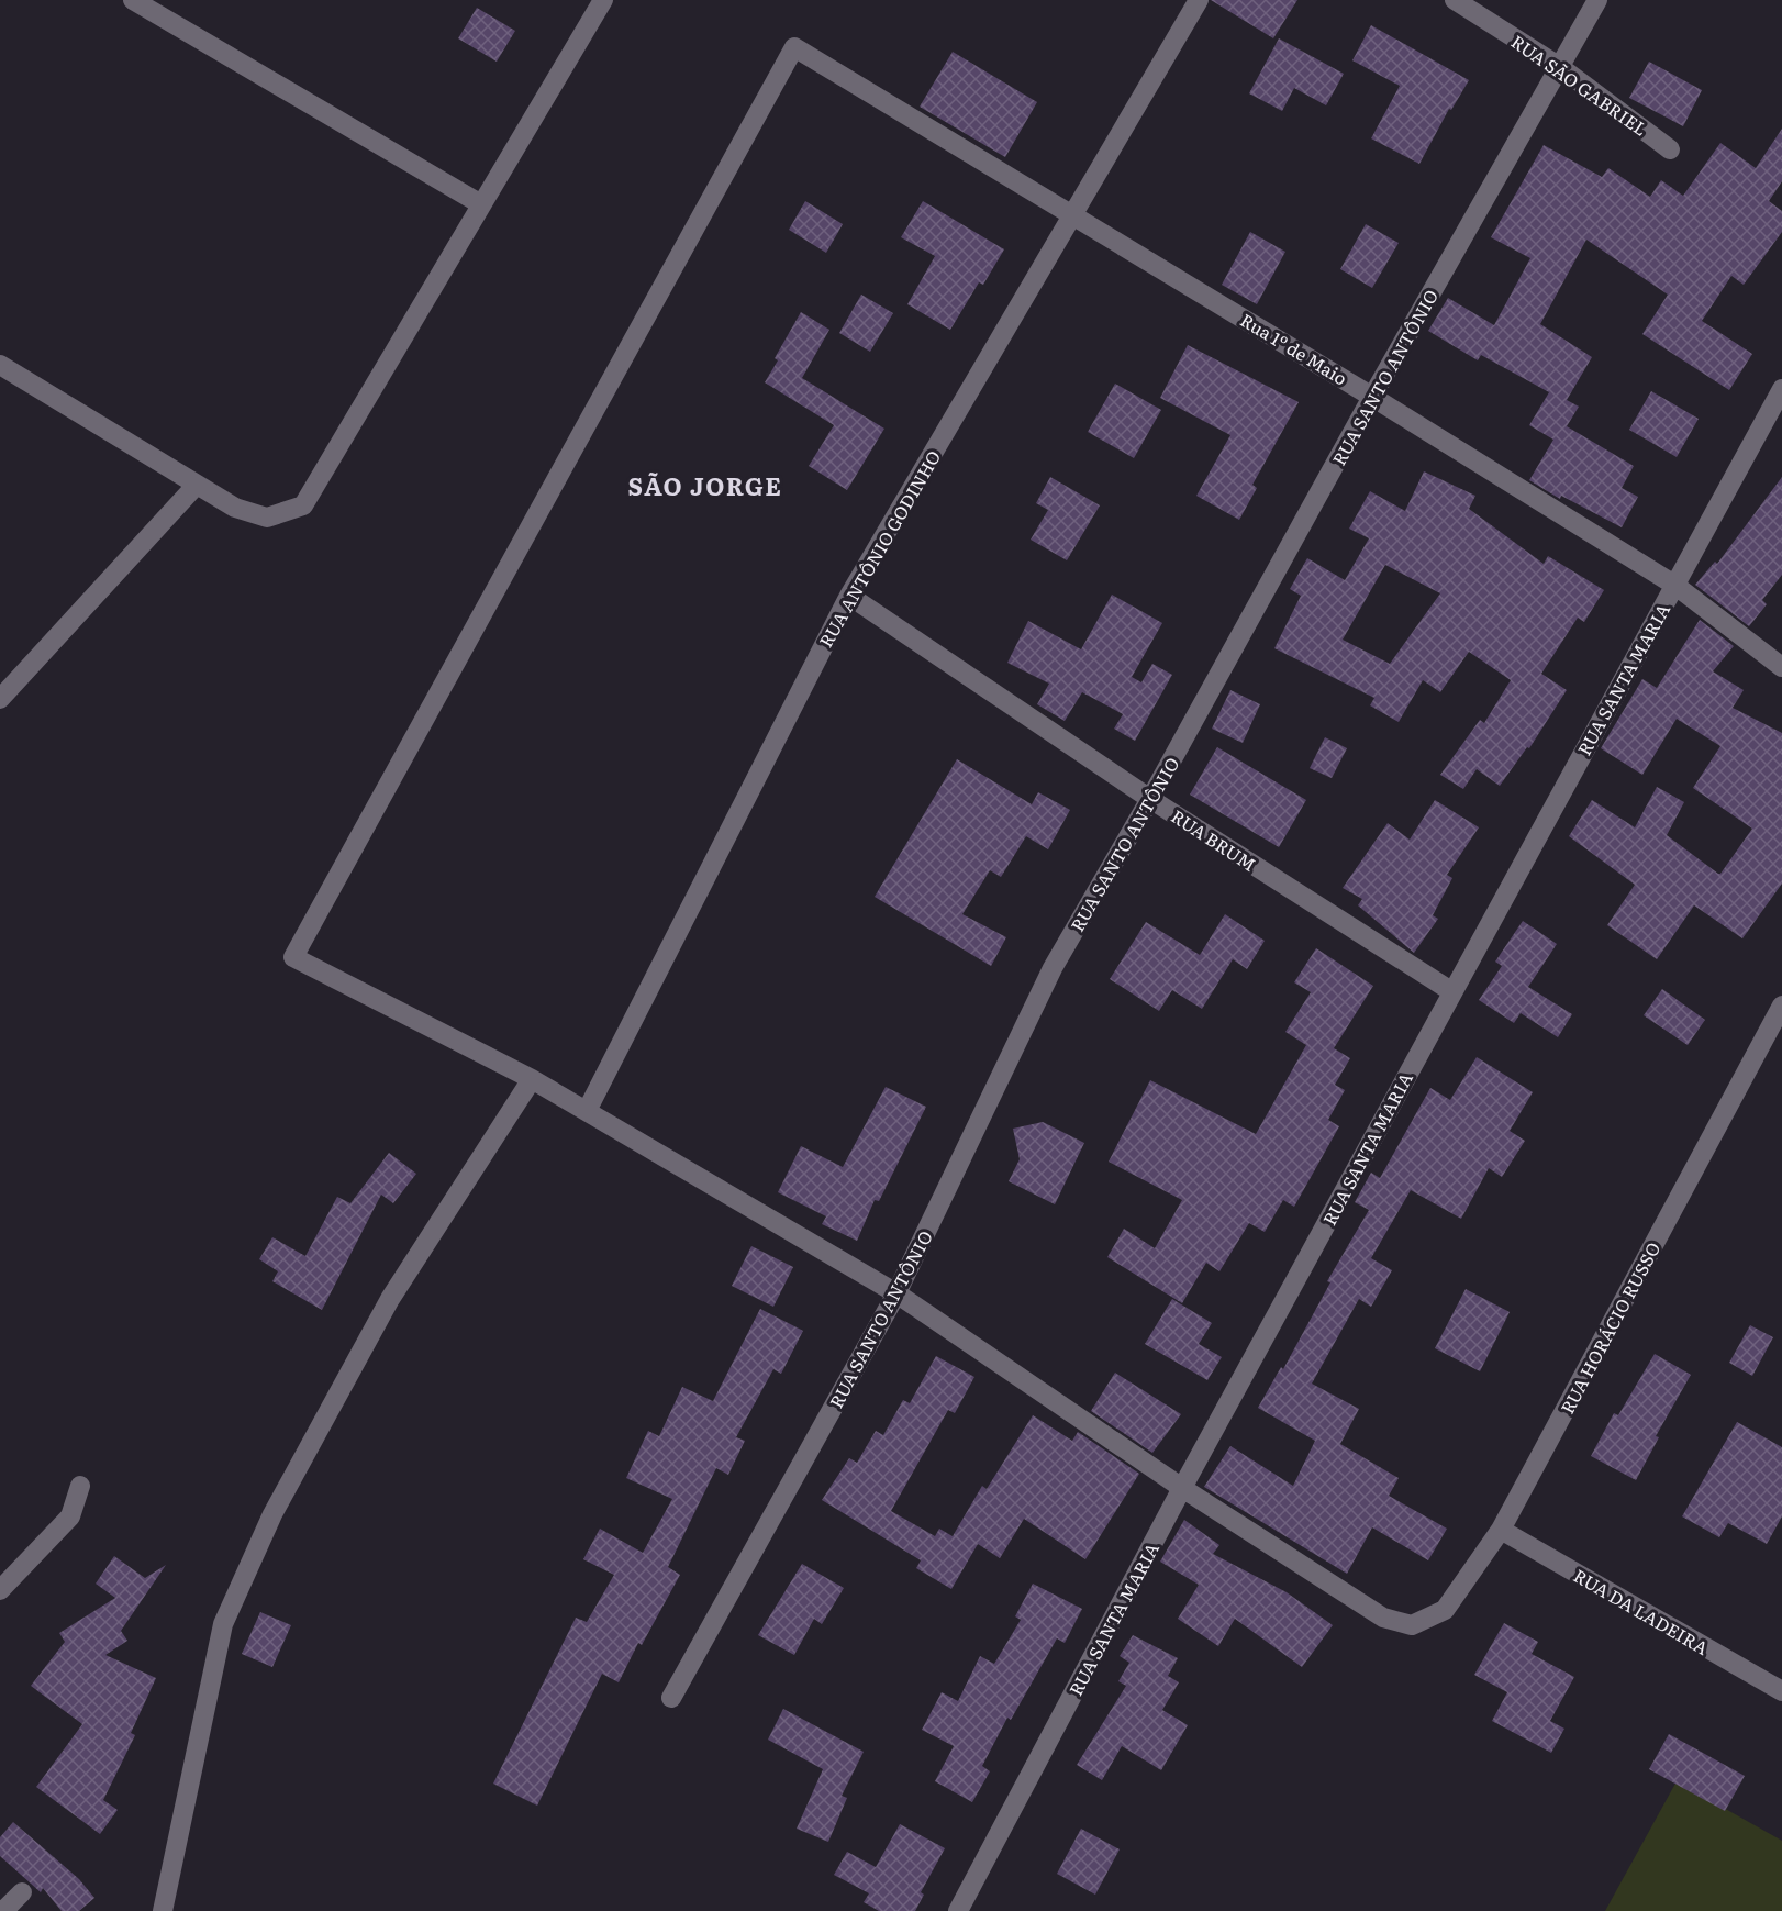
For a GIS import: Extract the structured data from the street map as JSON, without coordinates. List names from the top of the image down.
{
  "streets": {
    "street": [
      "RUA SÃO GABRIEL",
      "Rua 1º de Maio",
      "RUA SANTO ANTÔNIO",
      "RUA ANTÔNIO GODINHO",
      "RUA SANTA MARIA",
      "RUA BRUM",
      "RUA HORÁCIO RUSSO",
      "RUA DA LADEIRA"
    ]
  },
  "crossings": [
    ["RUA SÃO GABRIEL", "RUA SANTO ANTÔNIO"],
    ["Rua 1º de Maio", "RUA SANTO ANTÔNIO"],
    ["Rua 1º de Maio", "RUA ANTÔNIO GODINHO"],
    ["Rua 1º de Maio", "RUA SANTA MARIA"],
    ["RUA SANTO ANTÔNIO", "RUA BRUM"],
    ["RUA ANTÔNIO GODINHO", "RUA BRUM"],
    ["RUA SANTA MARIA", "RUA BRUM"],
    ["RUA SANTA MARIA", "RUA HORÁCIO RUSSO"],
    ["RUA HORÁCIO RUSSO", "RUA DA LADEIRA"]
  ],
  "districts": ["SÃO JORGE"]
}
